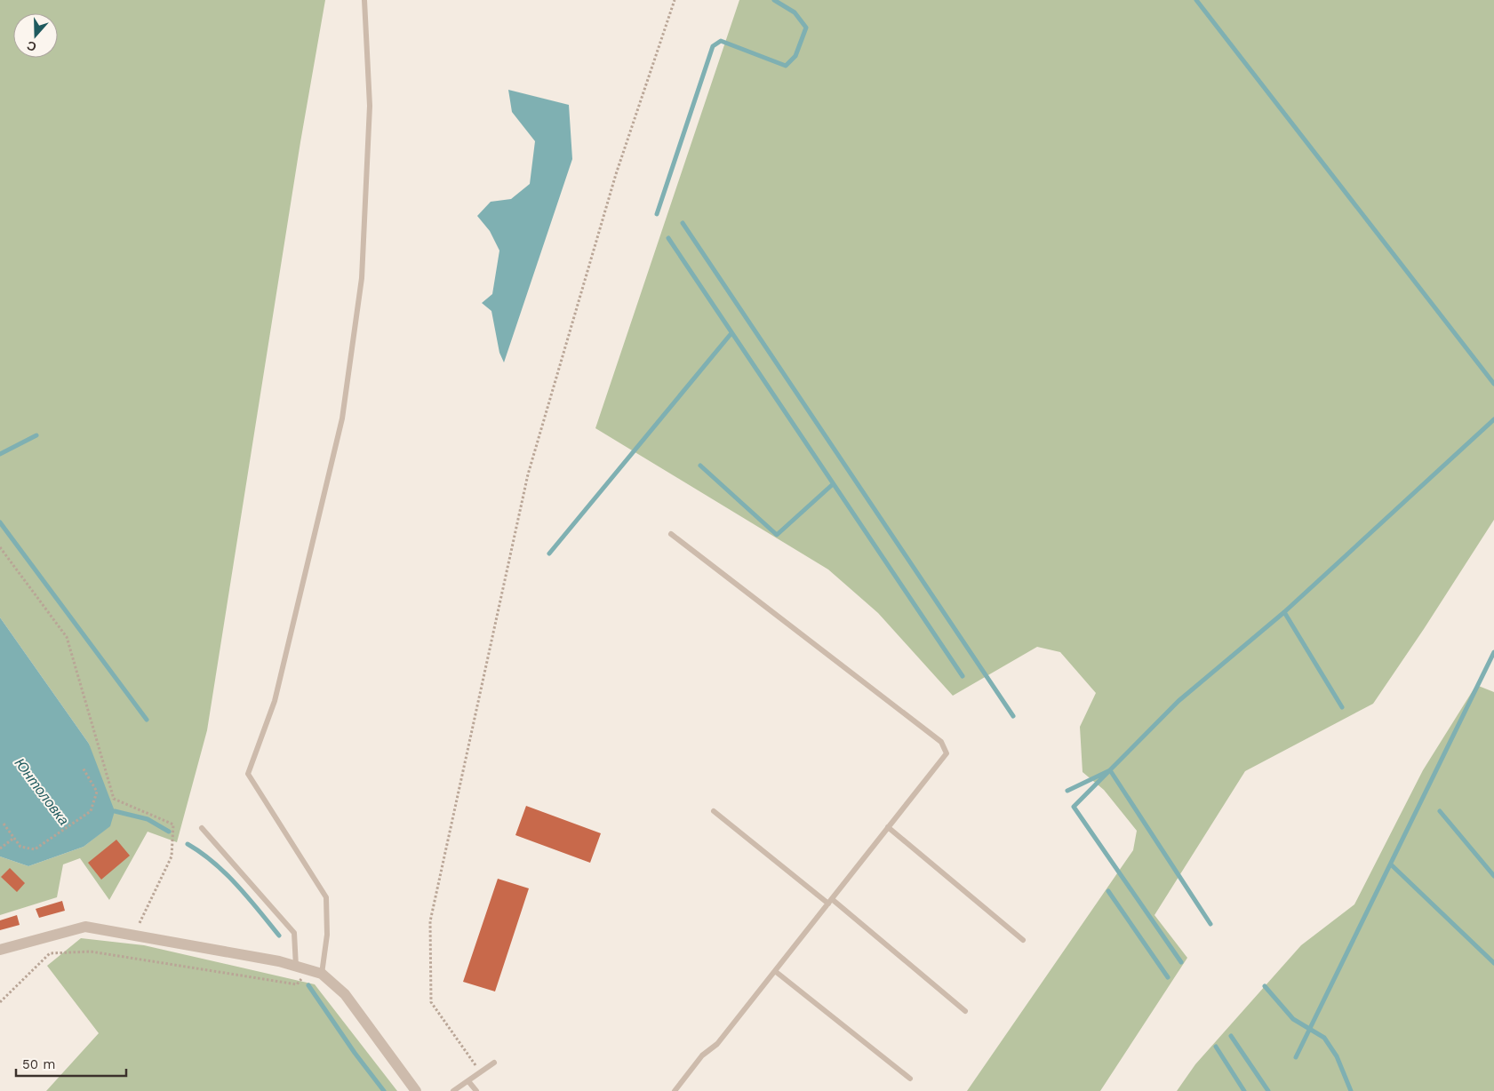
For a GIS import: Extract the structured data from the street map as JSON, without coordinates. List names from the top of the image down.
{
  "water": ["Юнтоловка"],
  "scale_bar": "50 m",
  "north": "bottom"
}
